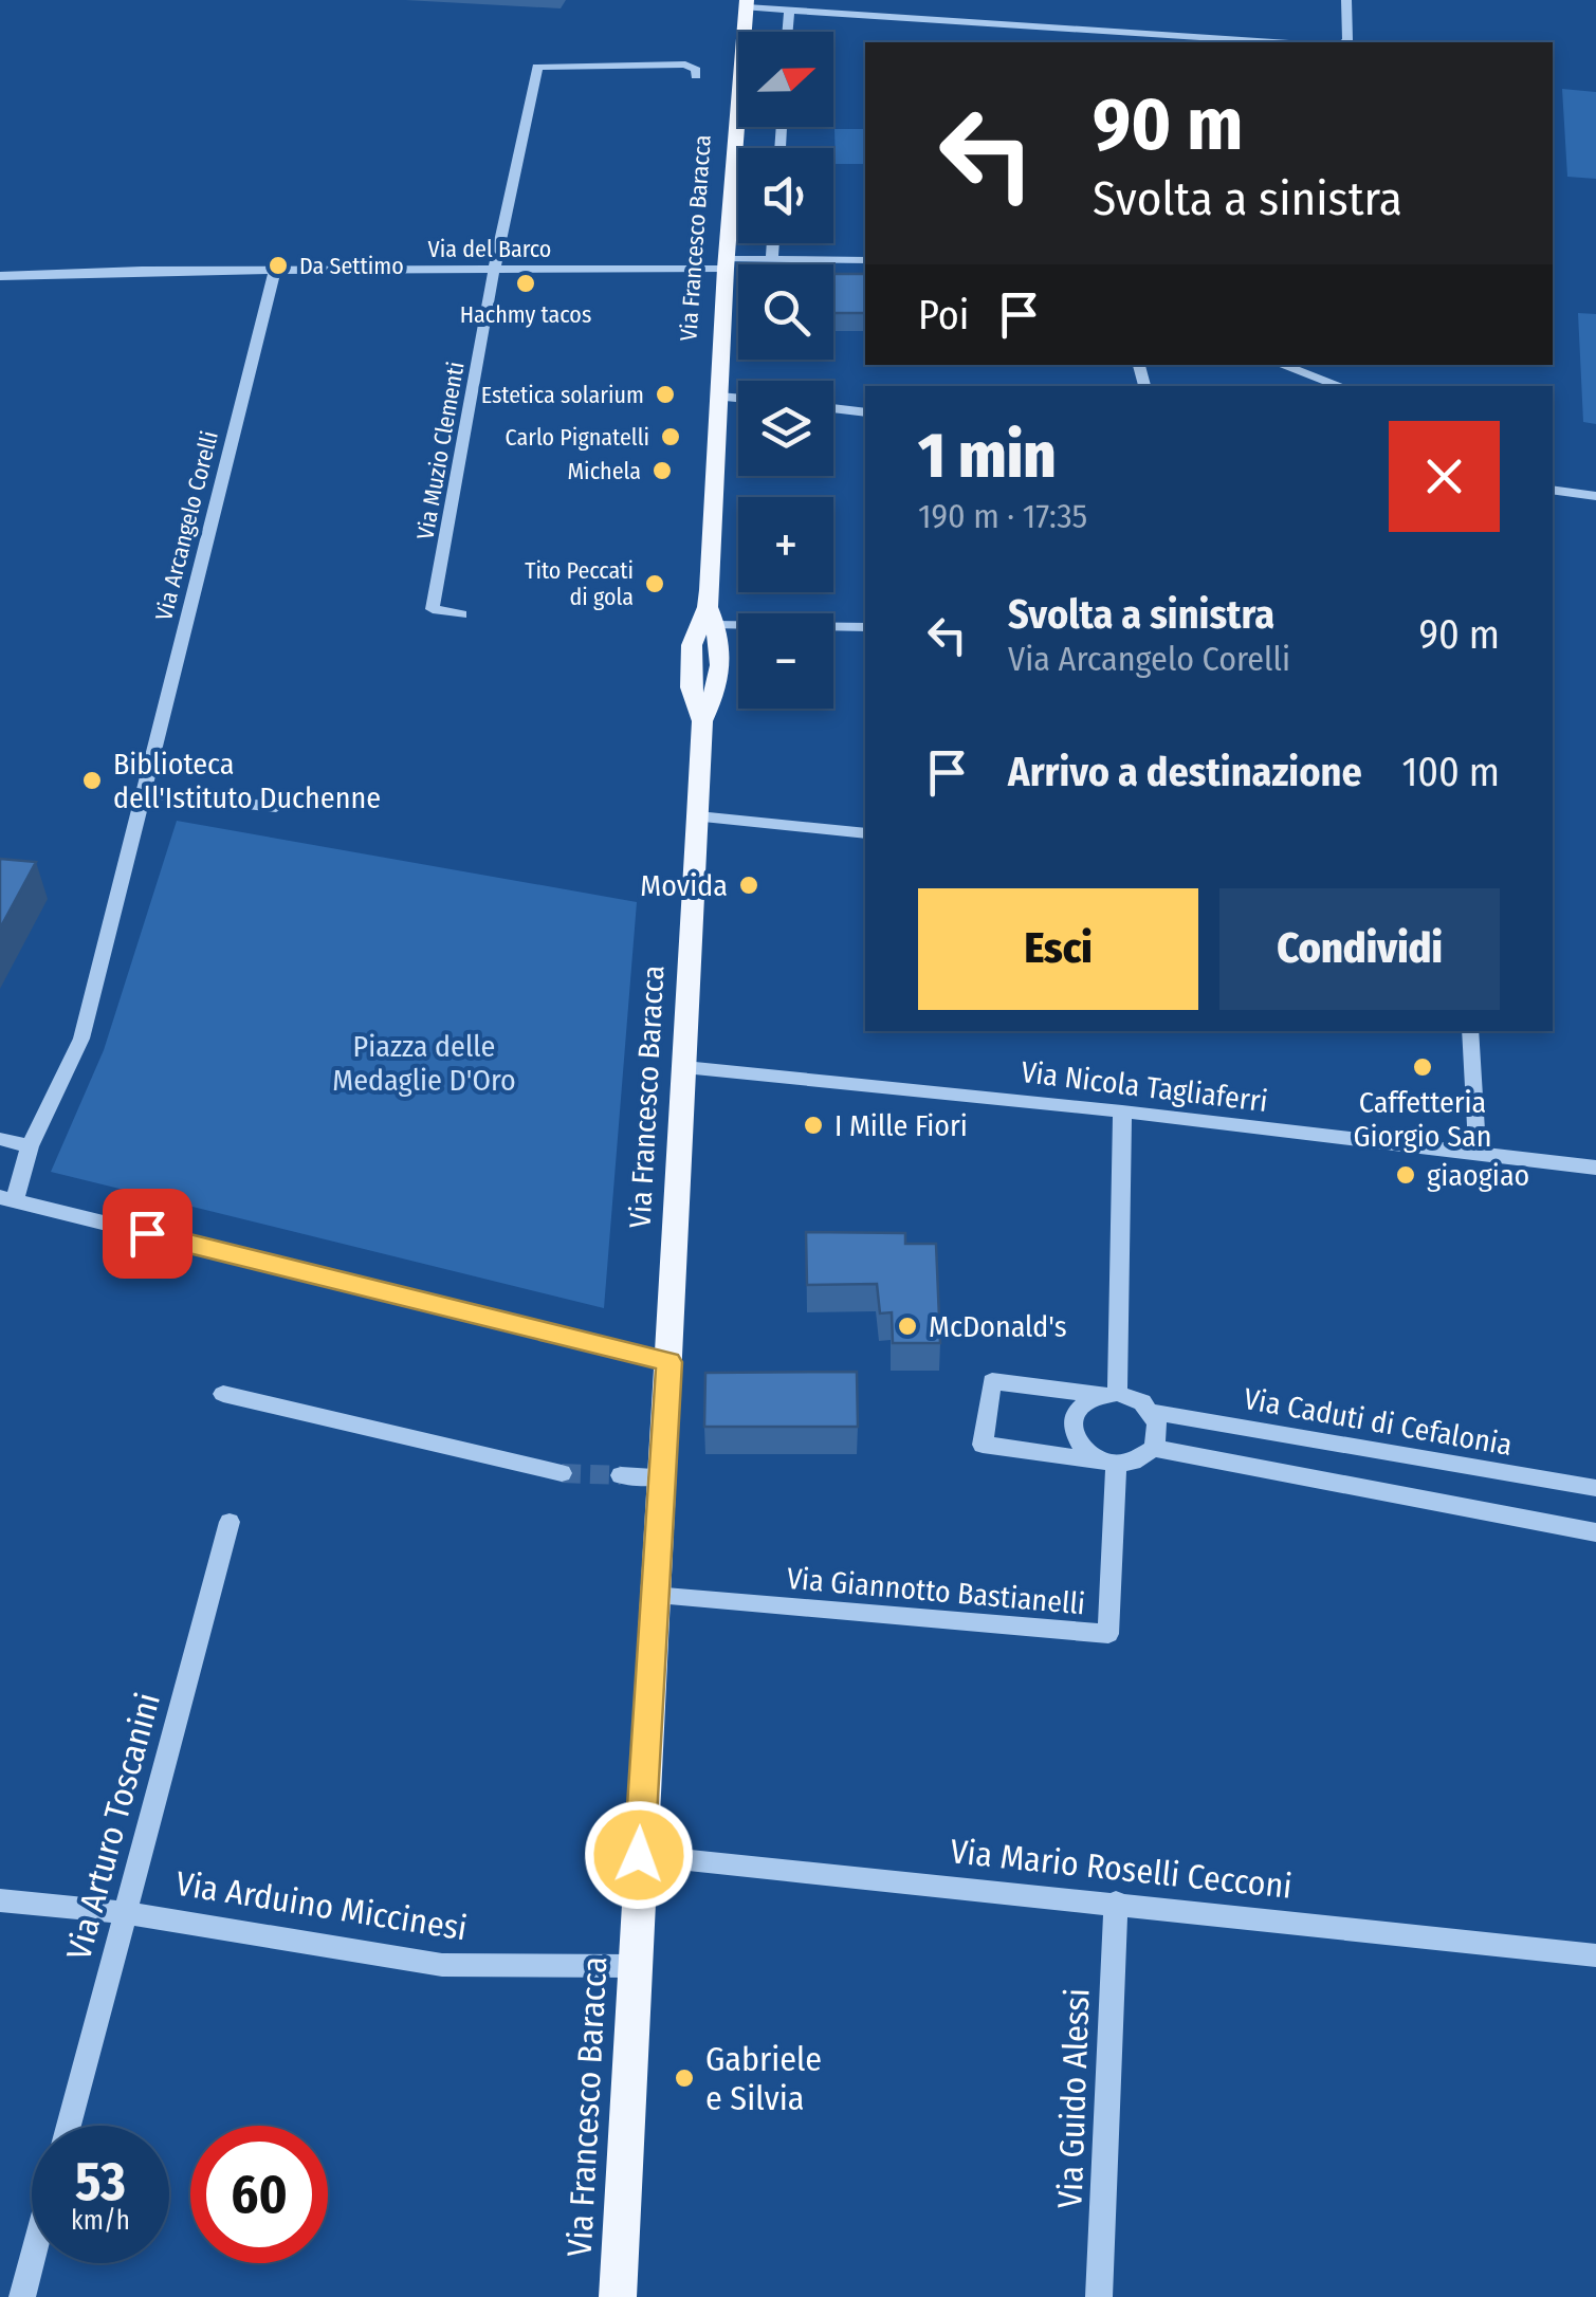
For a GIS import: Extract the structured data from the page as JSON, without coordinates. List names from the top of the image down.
{
  "streets": {
    "main road": ["Via Francesco Baracca"],
    "street": [
      "Via del Barco",
      "Via Muzio Clementi",
      "Via Arcangelo Corelli",
      "Via Nicola Tagliaferri",
      "Via Caduti di Cefalonia",
      "Via Giannotto Bastianelli",
      "Via Arturo Toscanini",
      "Via Mario Roselli Cecconi",
      "Via Arduino Miccinesi",
      "Via Guido Alessi"
    ]
  },
  "crossings": [
    ["Via Francesco Baracca", "Via del Barco"],
    ["Via Francesco Baracca", "Via Arcangelo Corelli"],
    ["Via Francesco Baracca", "Via Nicola Tagliaferri"],
    ["Via Francesco Baracca", "Via Giannotto Bastianelli"],
    ["Via Francesco Baracca", "Via Mario Roselli Cecconi"],
    ["Via Francesco Baracca", "Via Arduino Miccinesi"],
    ["Via del Barco", "Via Muzio Clementi"],
    ["Via del Barco", "Via Arcangelo Corelli"],
    ["Via Caduti di Cefalonia", "Via Giannotto Bastianelli"],
    ["Via Arturo Toscanini", "Via Arduino Miccinesi"],
    ["Via Mario Roselli Cecconi", "Via Guido Alessi"]
  ],
  "parks": ["Piazza delle Medaglie D'Oro"],
  "places": [
    "Da Settimo",
    "Hachmy tacos",
    "Estetica solarium",
    "Carlo Pignatelli",
    "Michela",
    "Tito Peccati di gola",
    "Biblioteca dell'Istituto Duchenne",
    "Movida",
    "Caffetteria Giorgio San",
    "I Mille Fiori",
    "giaogiao",
    "McDonald's",
    "Gabriele e Silvia"
  ],
  "north": "right",
  "page": {
    "map_buttons": ["+", "−"],
    "turn": ["90 m", "Svolta a sinistra"],
    "then": "Poi",
    "heading": ["1 min", "190 m · 17:35"],
    "list": [
      {
        "name": "Svolta a sinistra",
        "note": "Via Arcangelo Corelli",
        "value": "90 m"
      },
      {
        "name": "Arrivo a destinazione",
        "value": "100 m"
      }
    ],
    "buttons": ["Esci", "Condividi"],
    "speed": "53 km/h",
    "limit": "60"
  }
}
